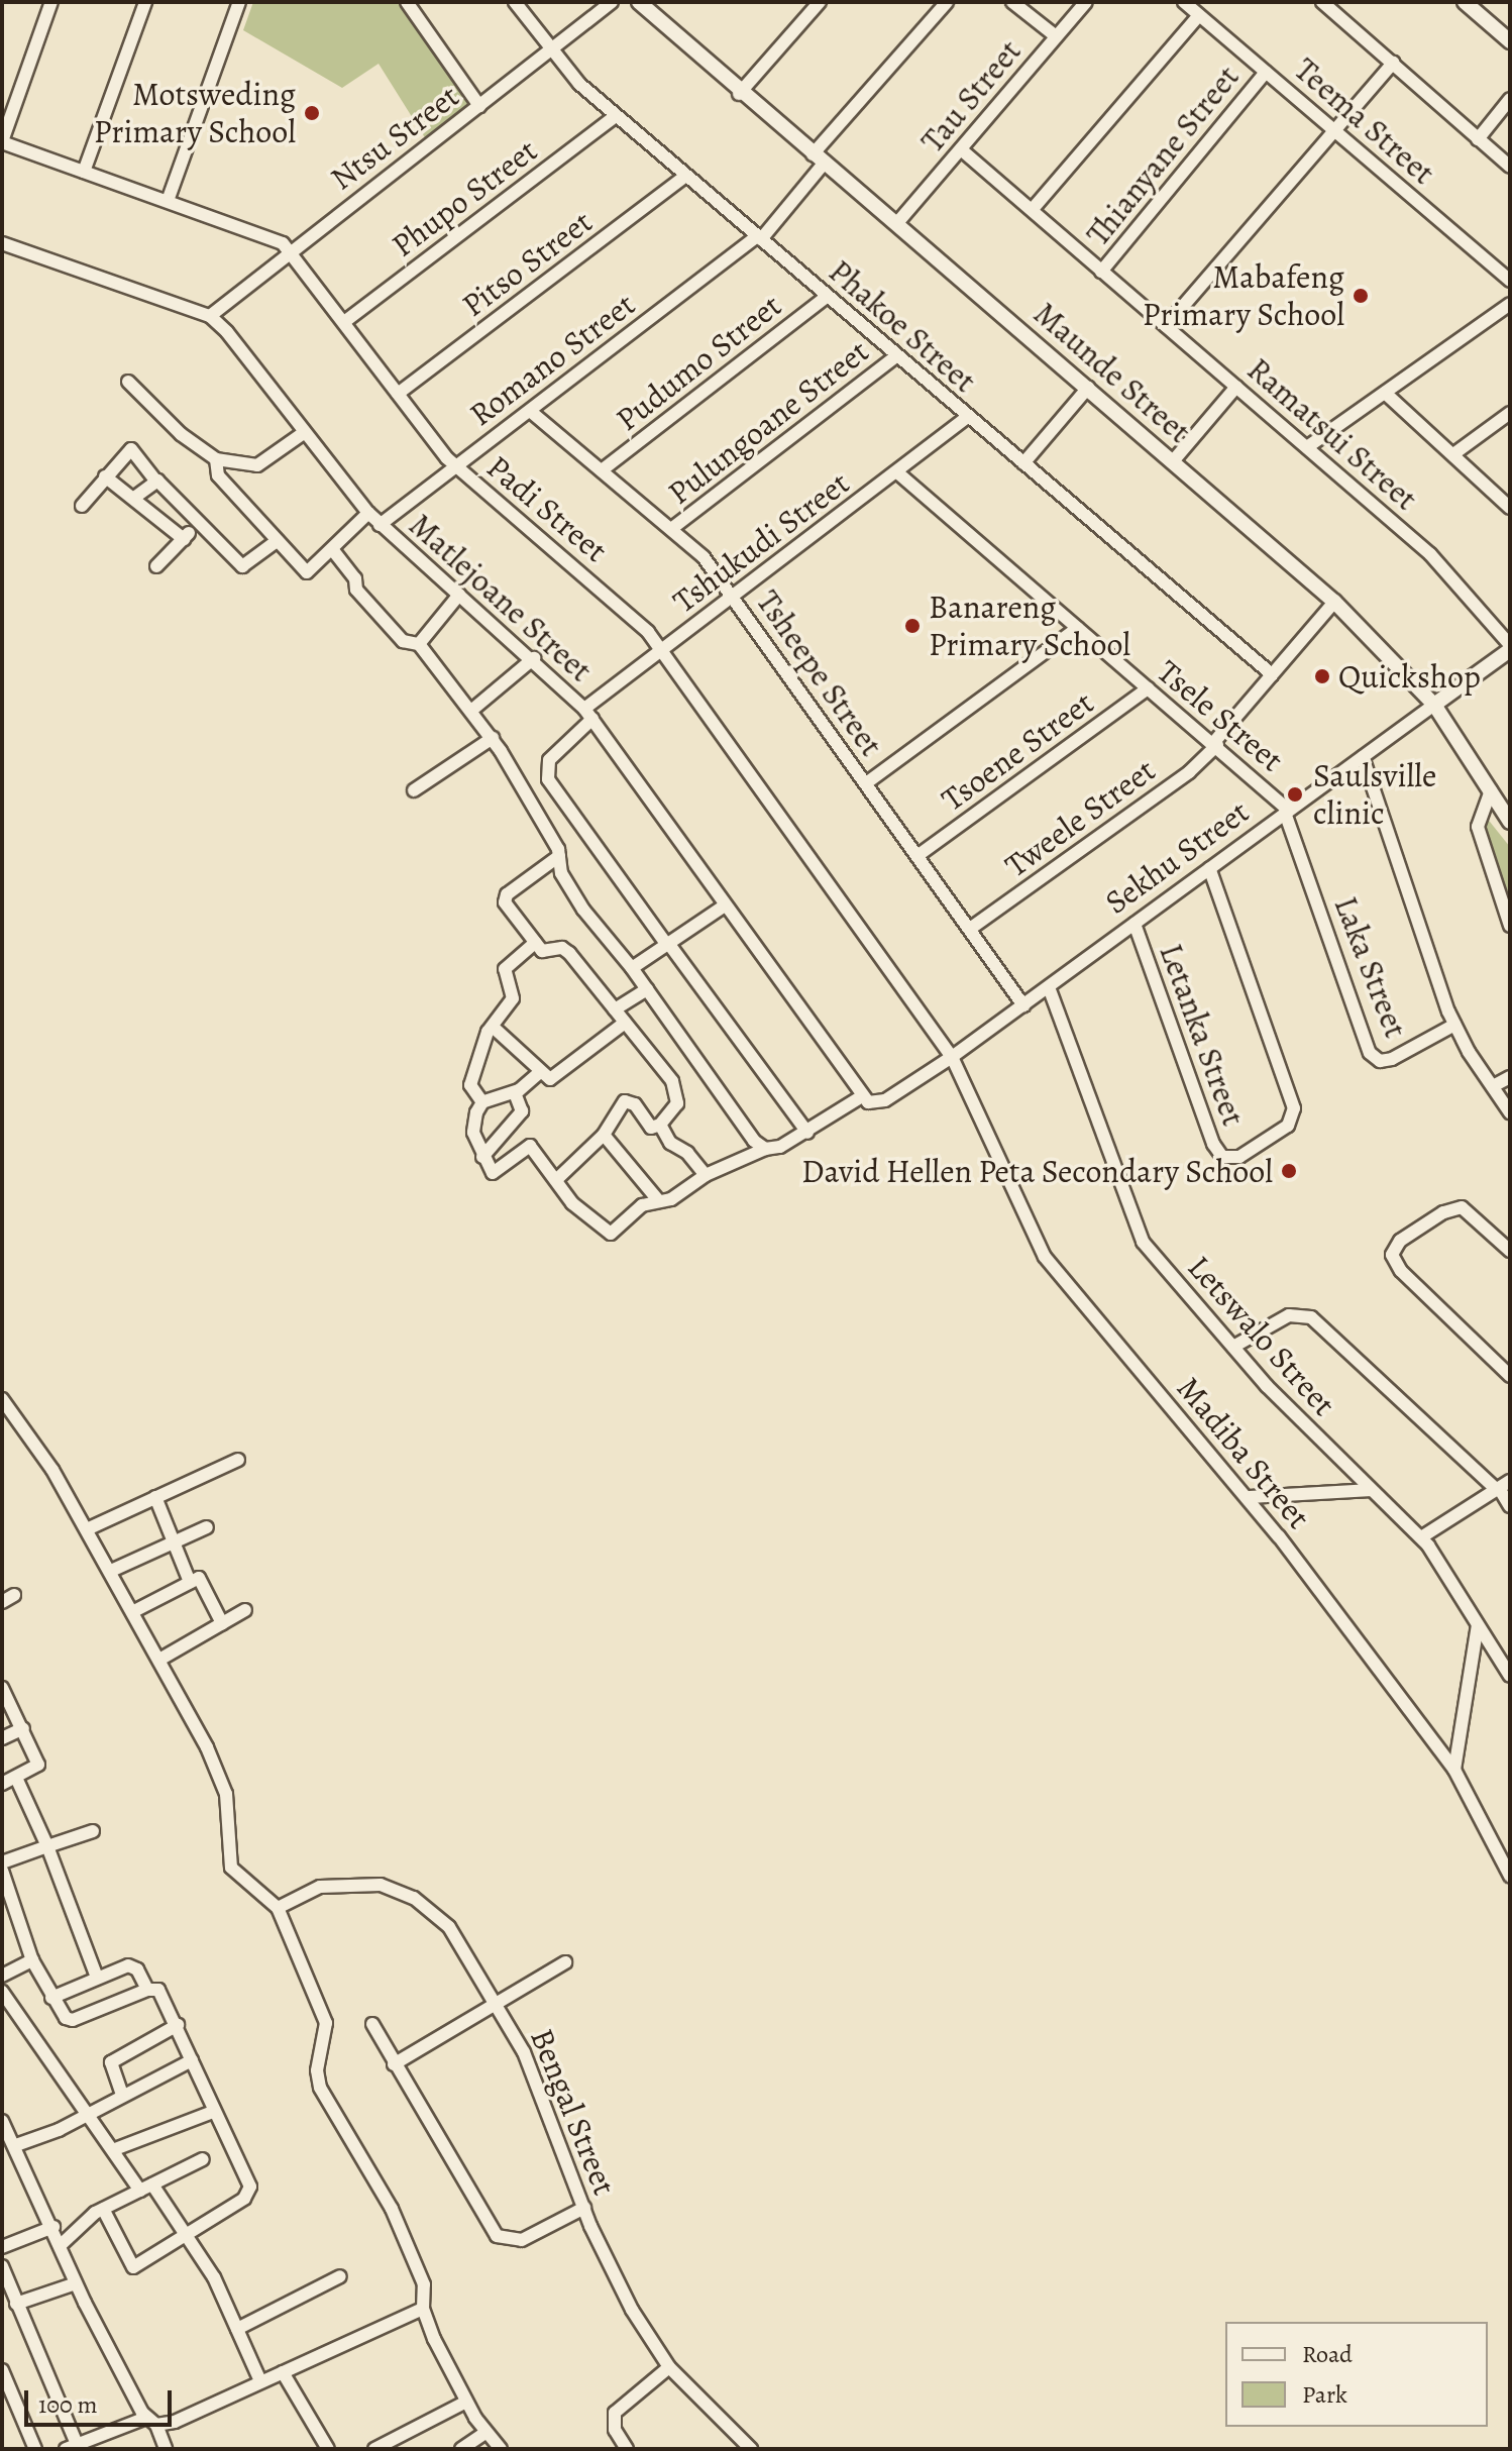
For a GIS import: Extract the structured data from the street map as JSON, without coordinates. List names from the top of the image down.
{
  "streets": {
    "street": [
      "Tau Street",
      "Teema Street",
      "Ntsu Street",
      "Thianyane Street",
      "Phupo Street",
      "Pitso Street",
      "Phakoe Street",
      "Romano Street",
      "Pudumo Street",
      "Maunde Street",
      "Pulungoane Street",
      "Ramatsui Street",
      "Padi Street",
      "Tshukudi Street",
      "Matlejoane Street",
      "Tsheepe Street",
      "Tsele Street",
      "Tsoene Street",
      "Tweele Street",
      "Sekhu Street",
      "Laka Street",
      "Letanka Street",
      "Letswalo Street",
      "Madiba Street",
      "Bengal Street"
    ]
  },
  "crossings": [
    ["Tau Street", "Maunde Street"],
    ["Tau Street", "Ramatsui Street"],
    ["Teema Street", "Thianyane Street"],
    ["Ntsu Street", "Phakoe Street"],
    ["Ntsu Street", "Padi Street"],
    ["Ntsu Street", "Matlejoane Street"],
    ["Thianyane Street", "Ramatsui Street"],
    ["Phupo Street", "Phakoe Street"],
    ["Phupo Street", "Padi Street"],
    ["Pitso Street", "Phakoe Street"],
    ["Pitso Street", "Padi Street"],
    ["Phakoe Street", "Romano Street"],
    ["Phakoe Street", "Pudumo Street"],
    ["Phakoe Street", "Pulungoane Street"],
    ["Phakoe Street", "Tshukudi Street"],
    ["Phakoe Street", "Tweele Street"],
    ["Romano Street", "Maunde Street"],
    ["Romano Street", "Padi Street"],
    ["Romano Street", "Matlejoane Street"],
    ["Romano Street", "Tsheepe Street"],
    ["Pudumo Street", "Tsheepe Street"],
    ["Maunde Street", "Tweele Street"],
    ["Maunde Street", "Sekhu Street"],
    ["Pulungoane Street", "Tsheepe Street"],
    ["Ramatsui Street", "Sekhu Street"],
    ["Padi Street", "Tshukudi Street"],
    ["Padi Street", "Sekhu Street"],
    ["Padi Street", "Madiba Street"],
    ["Tshukudi Street", "Matlejoane Street"],
    ["Tshukudi Street", "Tsheepe Street"],
    ["Tshukudi Street", "Tsele Street"],
    ["Matlejoane Street", "Sekhu Street"],
    ["Tsheepe Street", "Tsoene Street"],
    ["Tsheepe Street", "Tweele Street"],
    ["Tsheepe Street", "Sekhu Street"],
    ["Tsele Street", "Tsoene Street"],
    ["Tsele Street", "Tweele Street"],
    ["Tsele Street", "Sekhu Street"],
    ["Tsele Street", "Laka Street"],
    ["Sekhu Street", "Laka Street"],
    ["Sekhu Street", "Letanka Street"],
    ["Sekhu Street", "Letswalo Street"],
    ["Sekhu Street", "Madiba Street"]
  ],
  "places": [
    "Motsweding Primary School",
    "Mabafeng Primary School",
    "Banareng Primary School",
    "Quickshop",
    "Saulsville clinic",
    "David Hellen Peta Secondary School"
  ],
  "legend": ["Road", "Park"],
  "scale_bar": "100 m"
}
